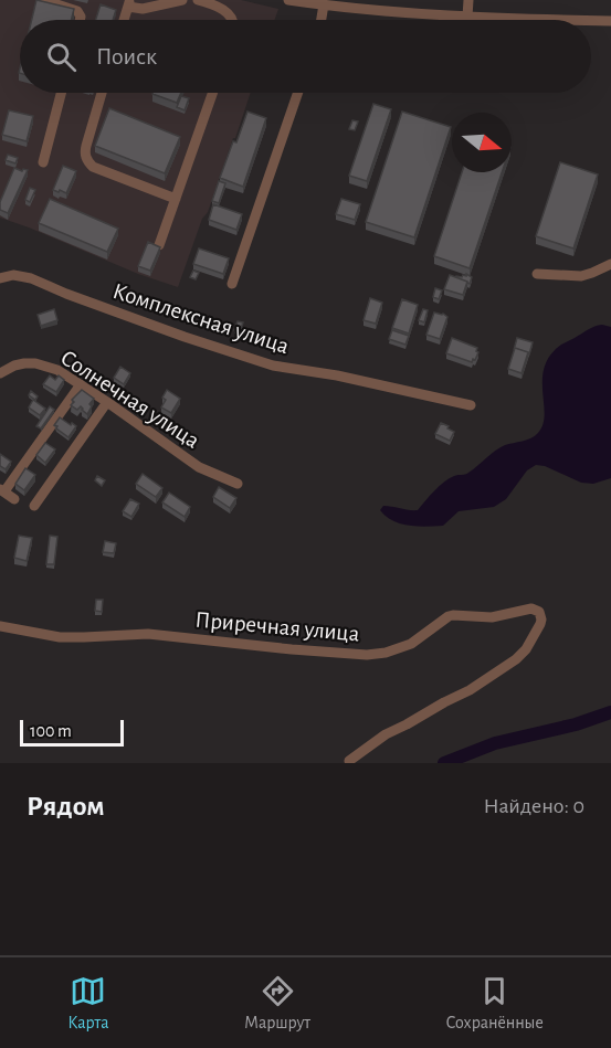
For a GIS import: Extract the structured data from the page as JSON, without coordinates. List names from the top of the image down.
{
  "streets": {
    "street": ["Комплексная улица", "Солнечная улица", "Приречная улица"]
  },
  "scale_bar": "100 m",
  "north": "right",
  "page": {
    "search": "Поиск",
    "scale": "100 m",
    "heading": ["Рядом", "Найдено: 0"],
    "nav": ["Карта", "Маршрут", "Сохранённые"]
  }
}
